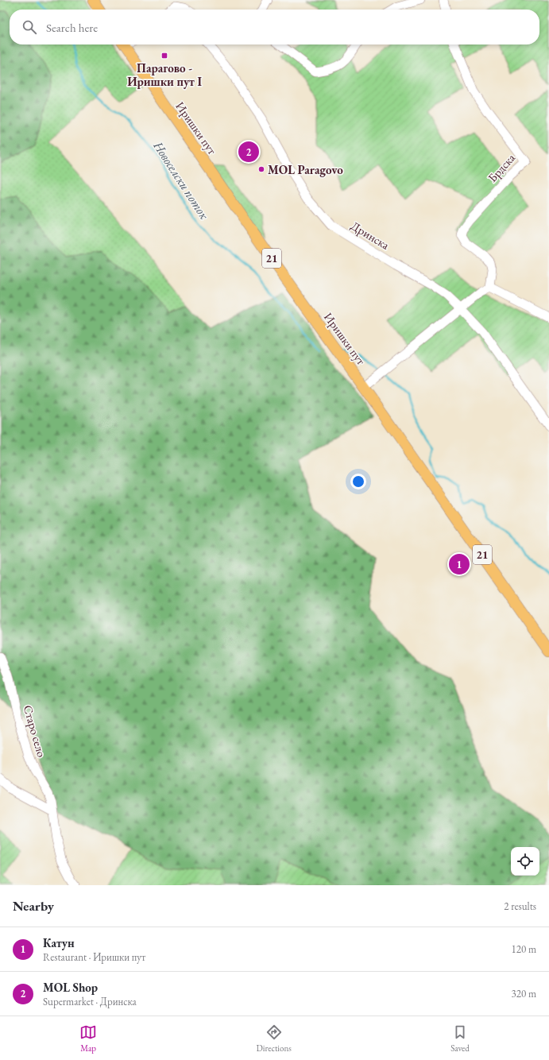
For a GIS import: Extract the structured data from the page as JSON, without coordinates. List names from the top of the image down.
{
  "streets": {
    "main road": ["Иришки пут", "21"],
    "street": ["Брдска", "Дринска", "Старо село"]
  },
  "water": ["Новоселски поток"],
  "places": {
    "transit": ["Парагово - Иришки пут I"],
    "other": ["MOL Paragovo"]
  },
  "page": {
    "search": "Search here",
    "pins": ["2", "1"],
    "heading": ["Nearby", "2 results"],
    "list": [
      {
        "mark": "1",
        "name": "Катун",
        "note": "Restaurant · Иришки пут",
        "value": "120 m"
      },
      {
        "mark": "2",
        "name": "MOL Shop",
        "note": "Supermarket · Дринска",
        "value": "320 m"
      }
    ],
    "nav": ["Map", "Directions", "Saved"]
  }
}
